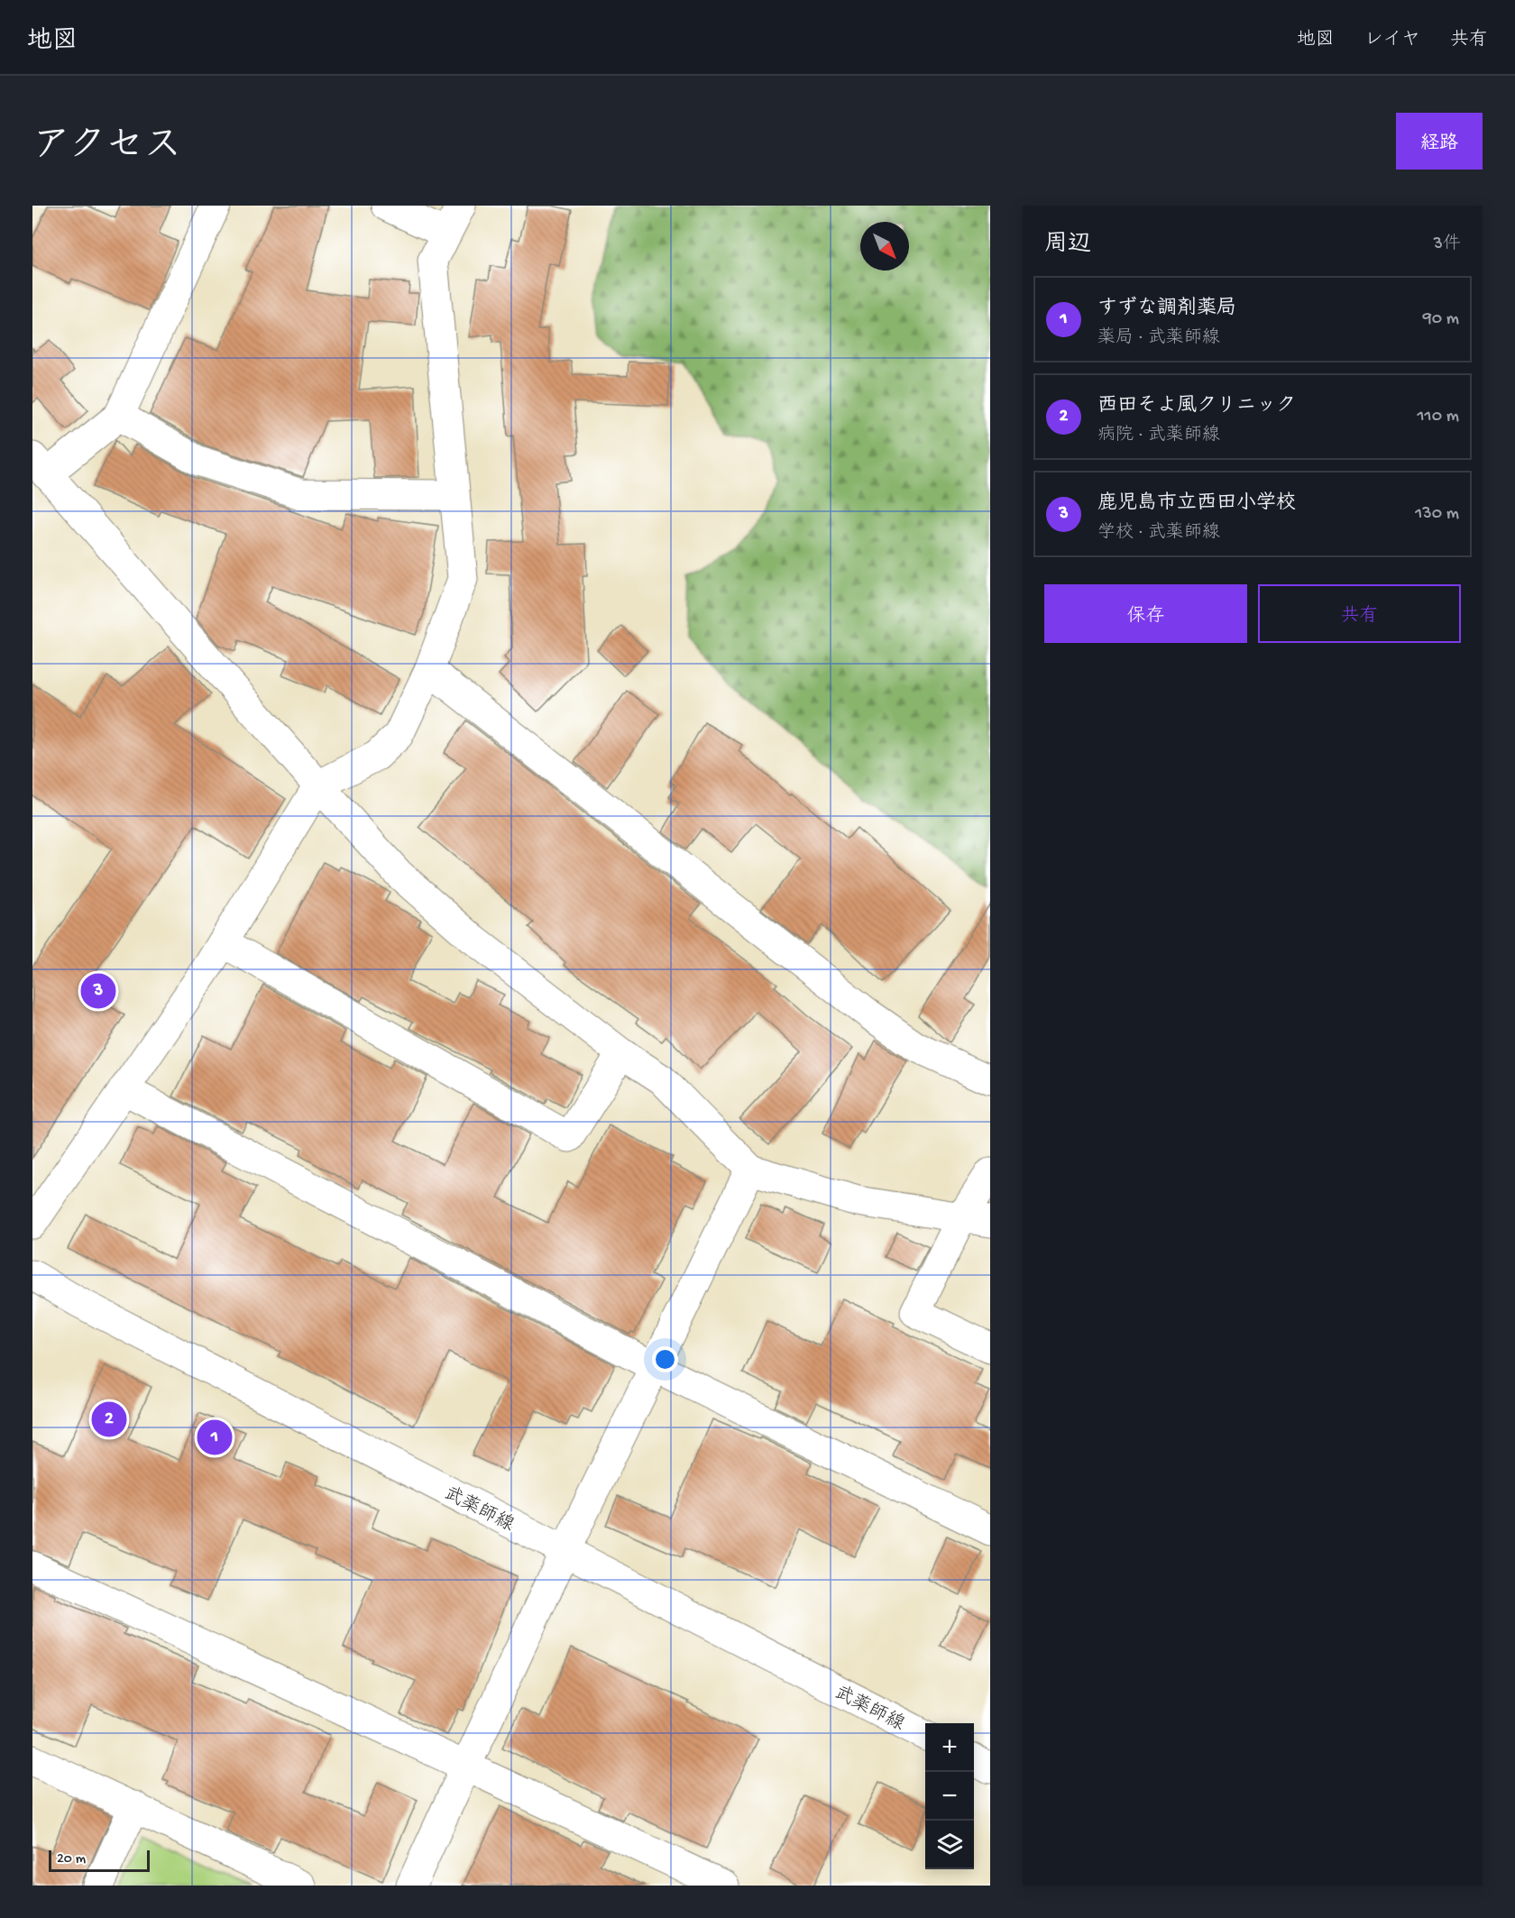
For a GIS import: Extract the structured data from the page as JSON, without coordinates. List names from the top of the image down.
{
  "streets": {
    "street": ["武薬師線"]
  },
  "scale_bar": "20 m",
  "north": "bottom right",
  "page": {
    "header": "地図",
    "nav": ["地図", "レイヤ", "共有"],
    "title": "アクセス",
    "buttons": [
      "経路",
      ["保存", "共有"]
    ],
    "heading": ["周辺", "3件"],
    "list": [
      {
        "mark": "1",
        "name": "すずな調剤薬局",
        "note": "薬局 · 武薬師線",
        "value": "90 m"
      },
      {
        "mark": "2",
        "name": "西田そよ風クリニック",
        "note": "病院 · 武薬師線",
        "value": "110 m"
      },
      {
        "mark": "3",
        "name": "鹿児島市立西田小学校",
        "note": "学校 · 武薬師線",
        "value": "130 m"
      }
    ],
    "pins": ["3", "2", "1"],
    "map_buttons": ["+", "−"],
    "scale": "20 m"
  }
}
